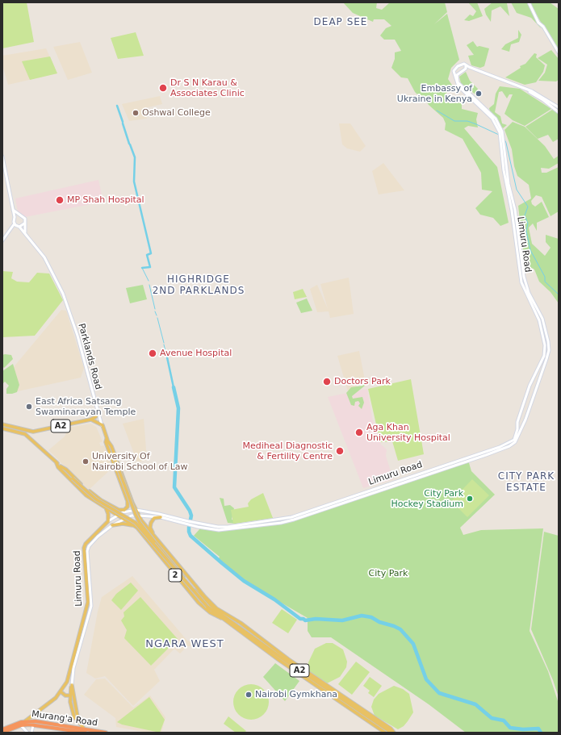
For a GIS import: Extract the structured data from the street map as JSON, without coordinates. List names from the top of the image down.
{
  "streets": {
    "highway": ["Murang'a Road"],
    "main road": [
      "Limuru Road",
      "Parklands Road",
      "A2",
      "2"
    ]
  },
  "crossings": [
    ["Limuru Road", "2"],
    ["Limuru Road", "Murang'a Road"],
    ["Parklands Road", "A2"],
    ["A2", "2"]
  ],
  "districts": [
    "DEAP SEE",
    "HIGHRIDGE 2ND PARKLANDS",
    "CITY PARK ESTATE",
    "NGARA WEST"
  ],
  "parks": ["City Park"],
  "places": [
    "Dr S N Karau & Associates Clinic",
    "Embassy of Ukraine in Kenya",
    "Oshwal College",
    "MP Shah Hospital",
    "Avenue Hospital",
    "Doctors Park",
    "East Africa Satsang Swaminarayan Temple",
    "Aga Khan University Hospital",
    "Mediheal Diagnostic & Fertility Centre",
    "University Of Nairobi School of Law",
    "City Park Hockey Stadium",
    "Nairobi Gymkhana"
  ]
}
